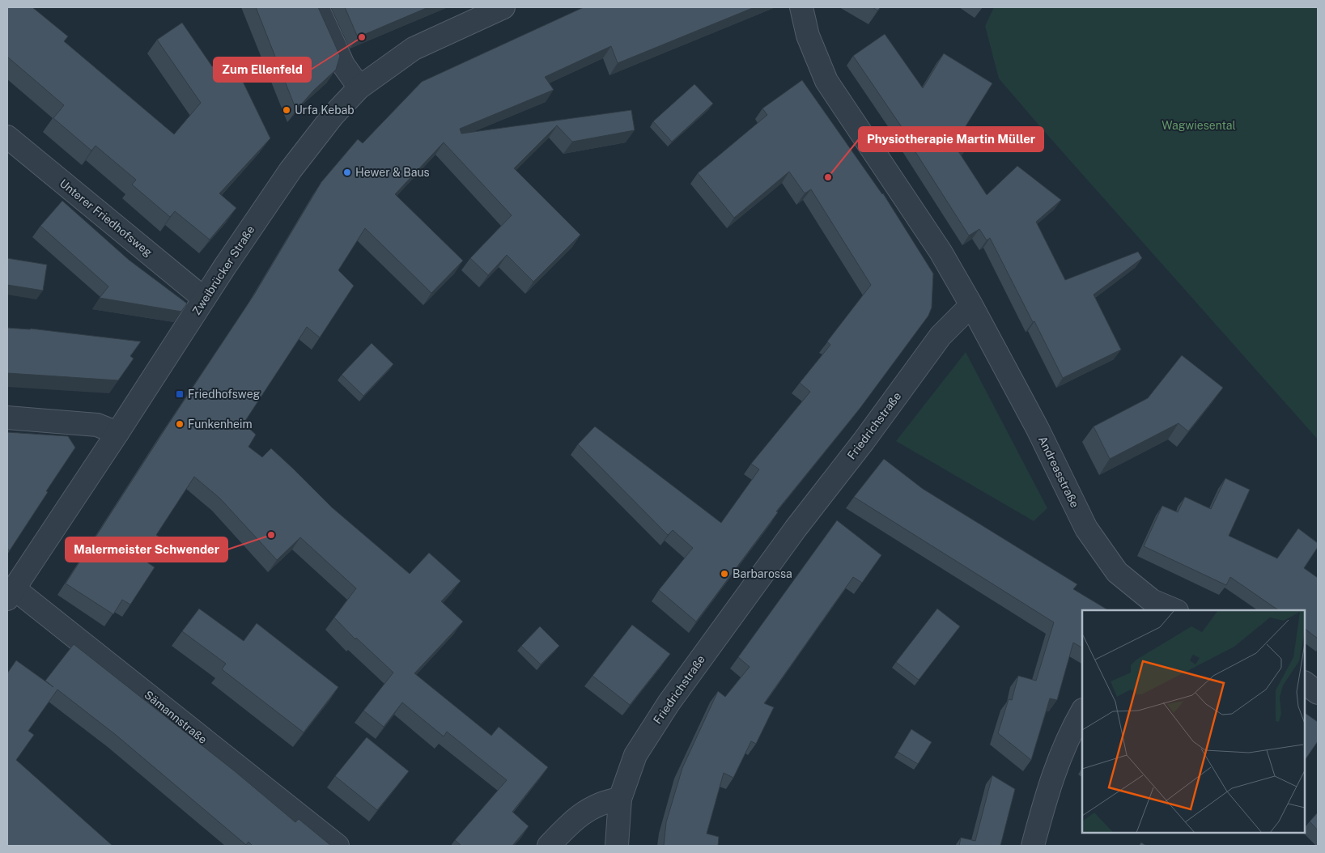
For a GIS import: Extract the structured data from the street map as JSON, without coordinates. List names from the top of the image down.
{
  "streets": {
    "street": [
      "Unterer Friedhofsweg",
      "Zweibrücker Straße",
      "Friedrichstraße",
      "Andreasstraße",
      "Sämannstraße"
    ]
  },
  "crossings": [
    ["Unterer Friedhofsweg", "Zweibrücker Straße"],
    ["Zweibrücker Straße", "Sämannstraße"],
    ["Friedrichstraße", "Andreasstraße"]
  ],
  "parks": ["Wagwiesental"],
  "places": {
    "other": [
      "Zum Ellenfeld",
      "Urfa Kebab",
      "Hewer & Baus",
      "Physiotherapie Martin Müller",
      "Funkenheim",
      "Malermeister Schwender",
      "Barbarossa"
    ],
    "transit": ["Friedhofsweg"]
  }
}
